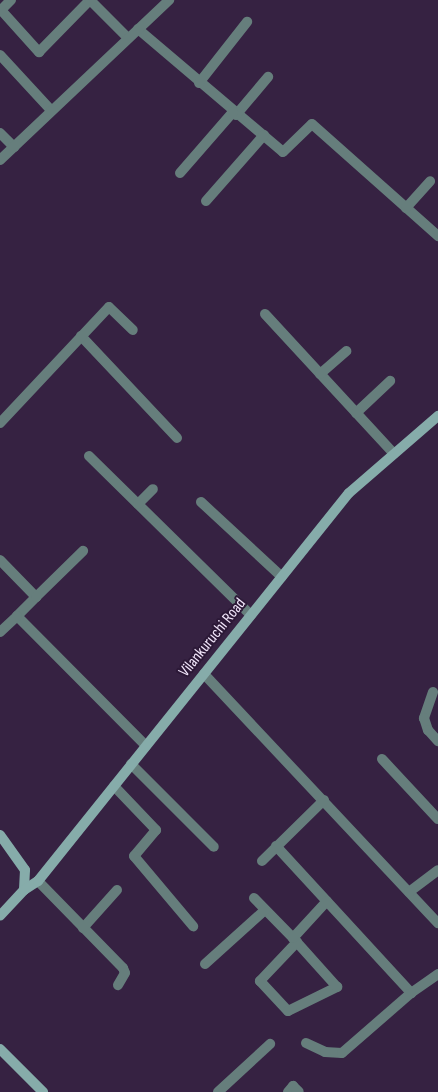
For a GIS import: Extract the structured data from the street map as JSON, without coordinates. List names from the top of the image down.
{
  "streets": {
    "street": ["Vilankuruchi Road"]
  }
}
